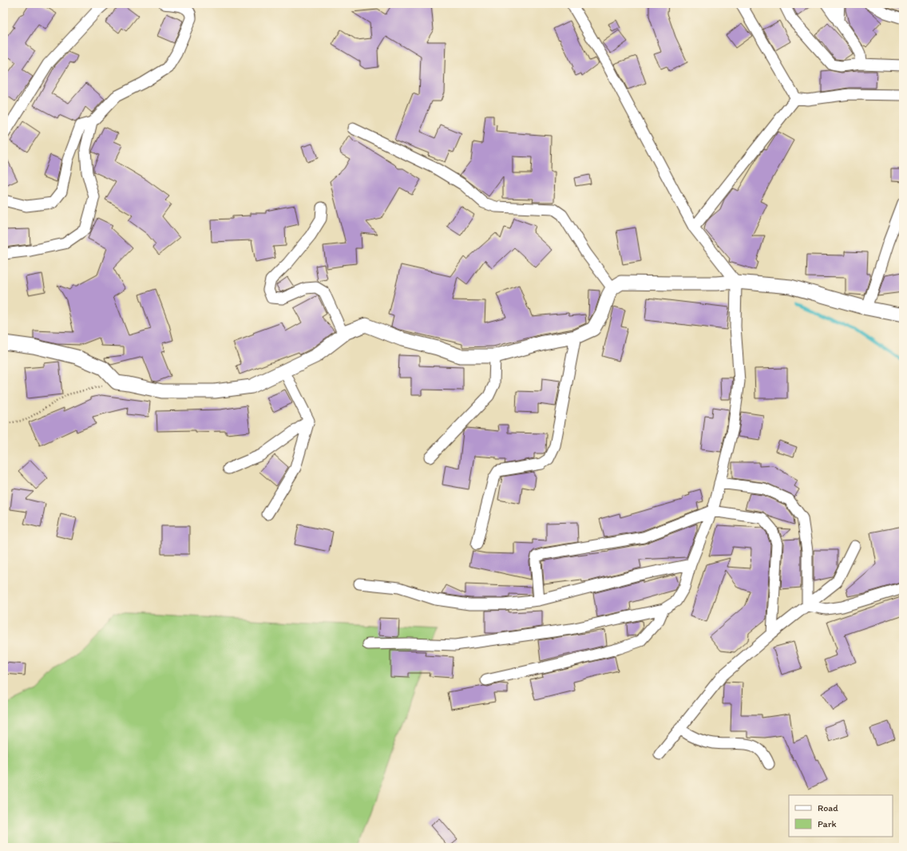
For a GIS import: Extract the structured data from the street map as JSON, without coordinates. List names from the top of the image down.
{
  "legend": ["Road", "Park"]
}
